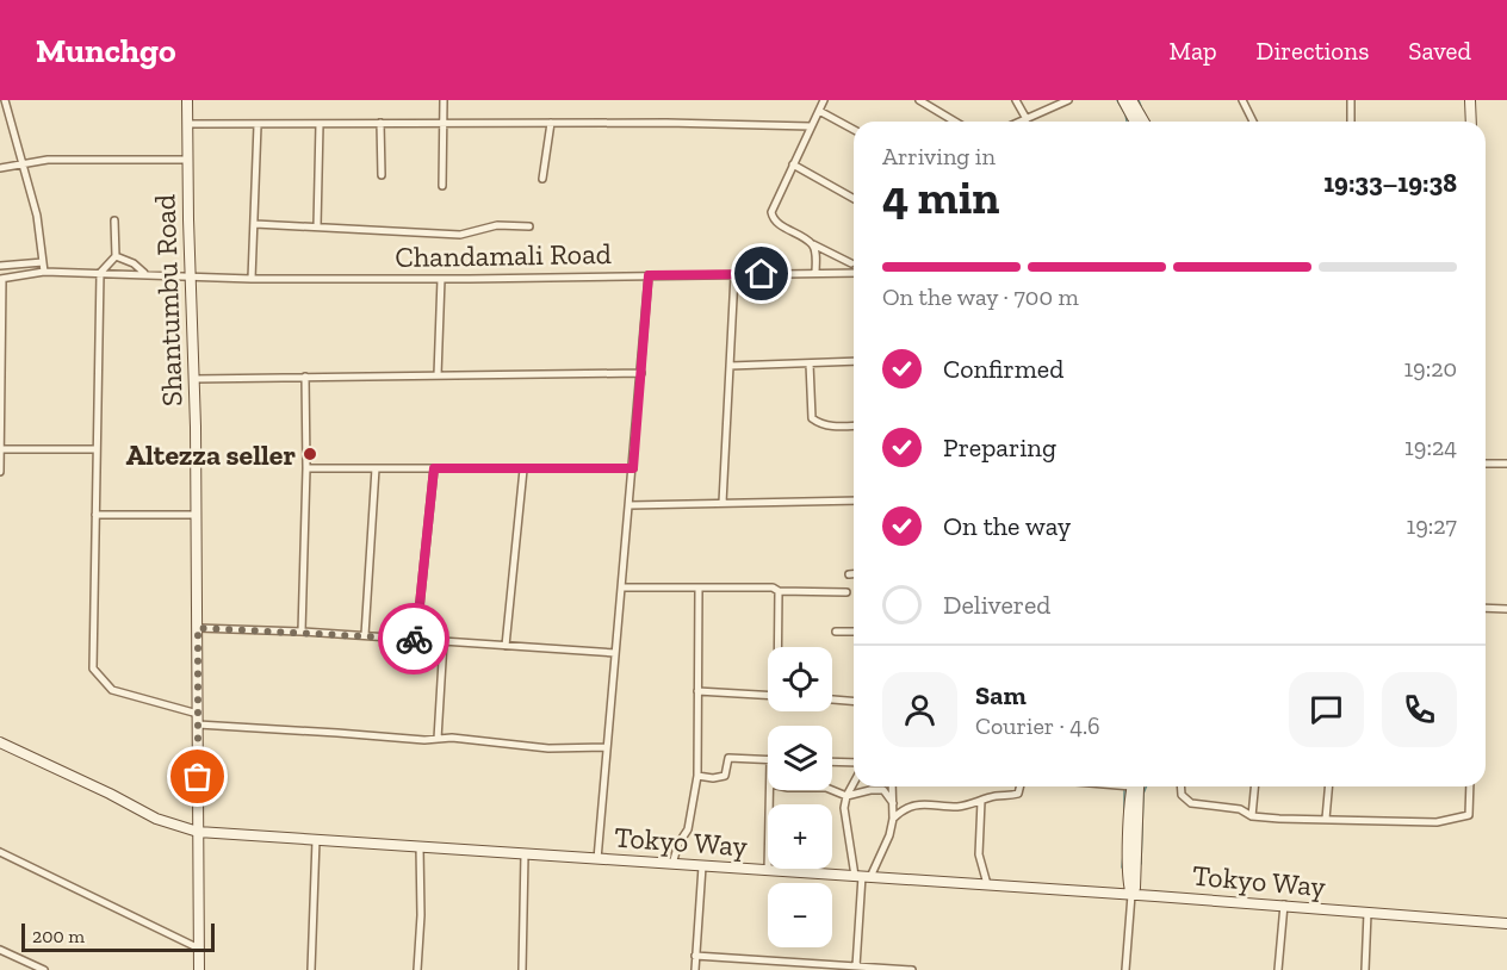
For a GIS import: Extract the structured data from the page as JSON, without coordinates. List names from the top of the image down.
{
  "streets": {
    "main road": ["Shantumbu Road", "Tokyo Way"],
    "street": ["Chandamali Road"]
  },
  "crossings": [
    ["Chandamali Road", "Shantumbu Road"],
    ["Shantumbu Road", "Tokyo Way"]
  ],
  "places": ["Altezza seller"],
  "scale_bar": "200 m",
  "page": {
    "header": "Munchgo",
    "nav": ["Map", "Directions", "Saved"],
    "heading": ["4 min", "Arriving in", "19:33–19:38"],
    "panel": ["Sam", "Courier · 4.6"],
    "bar": "On the way · 700 m",
    "list": [
      ["Confirmed", "19:20"],
      ["Preparing", "19:24"],
      ["On the way", "19:27"],
      "Delivered"
    ],
    "map_buttons": ["+", "−"],
    "scale": "200 m"
  }
}
